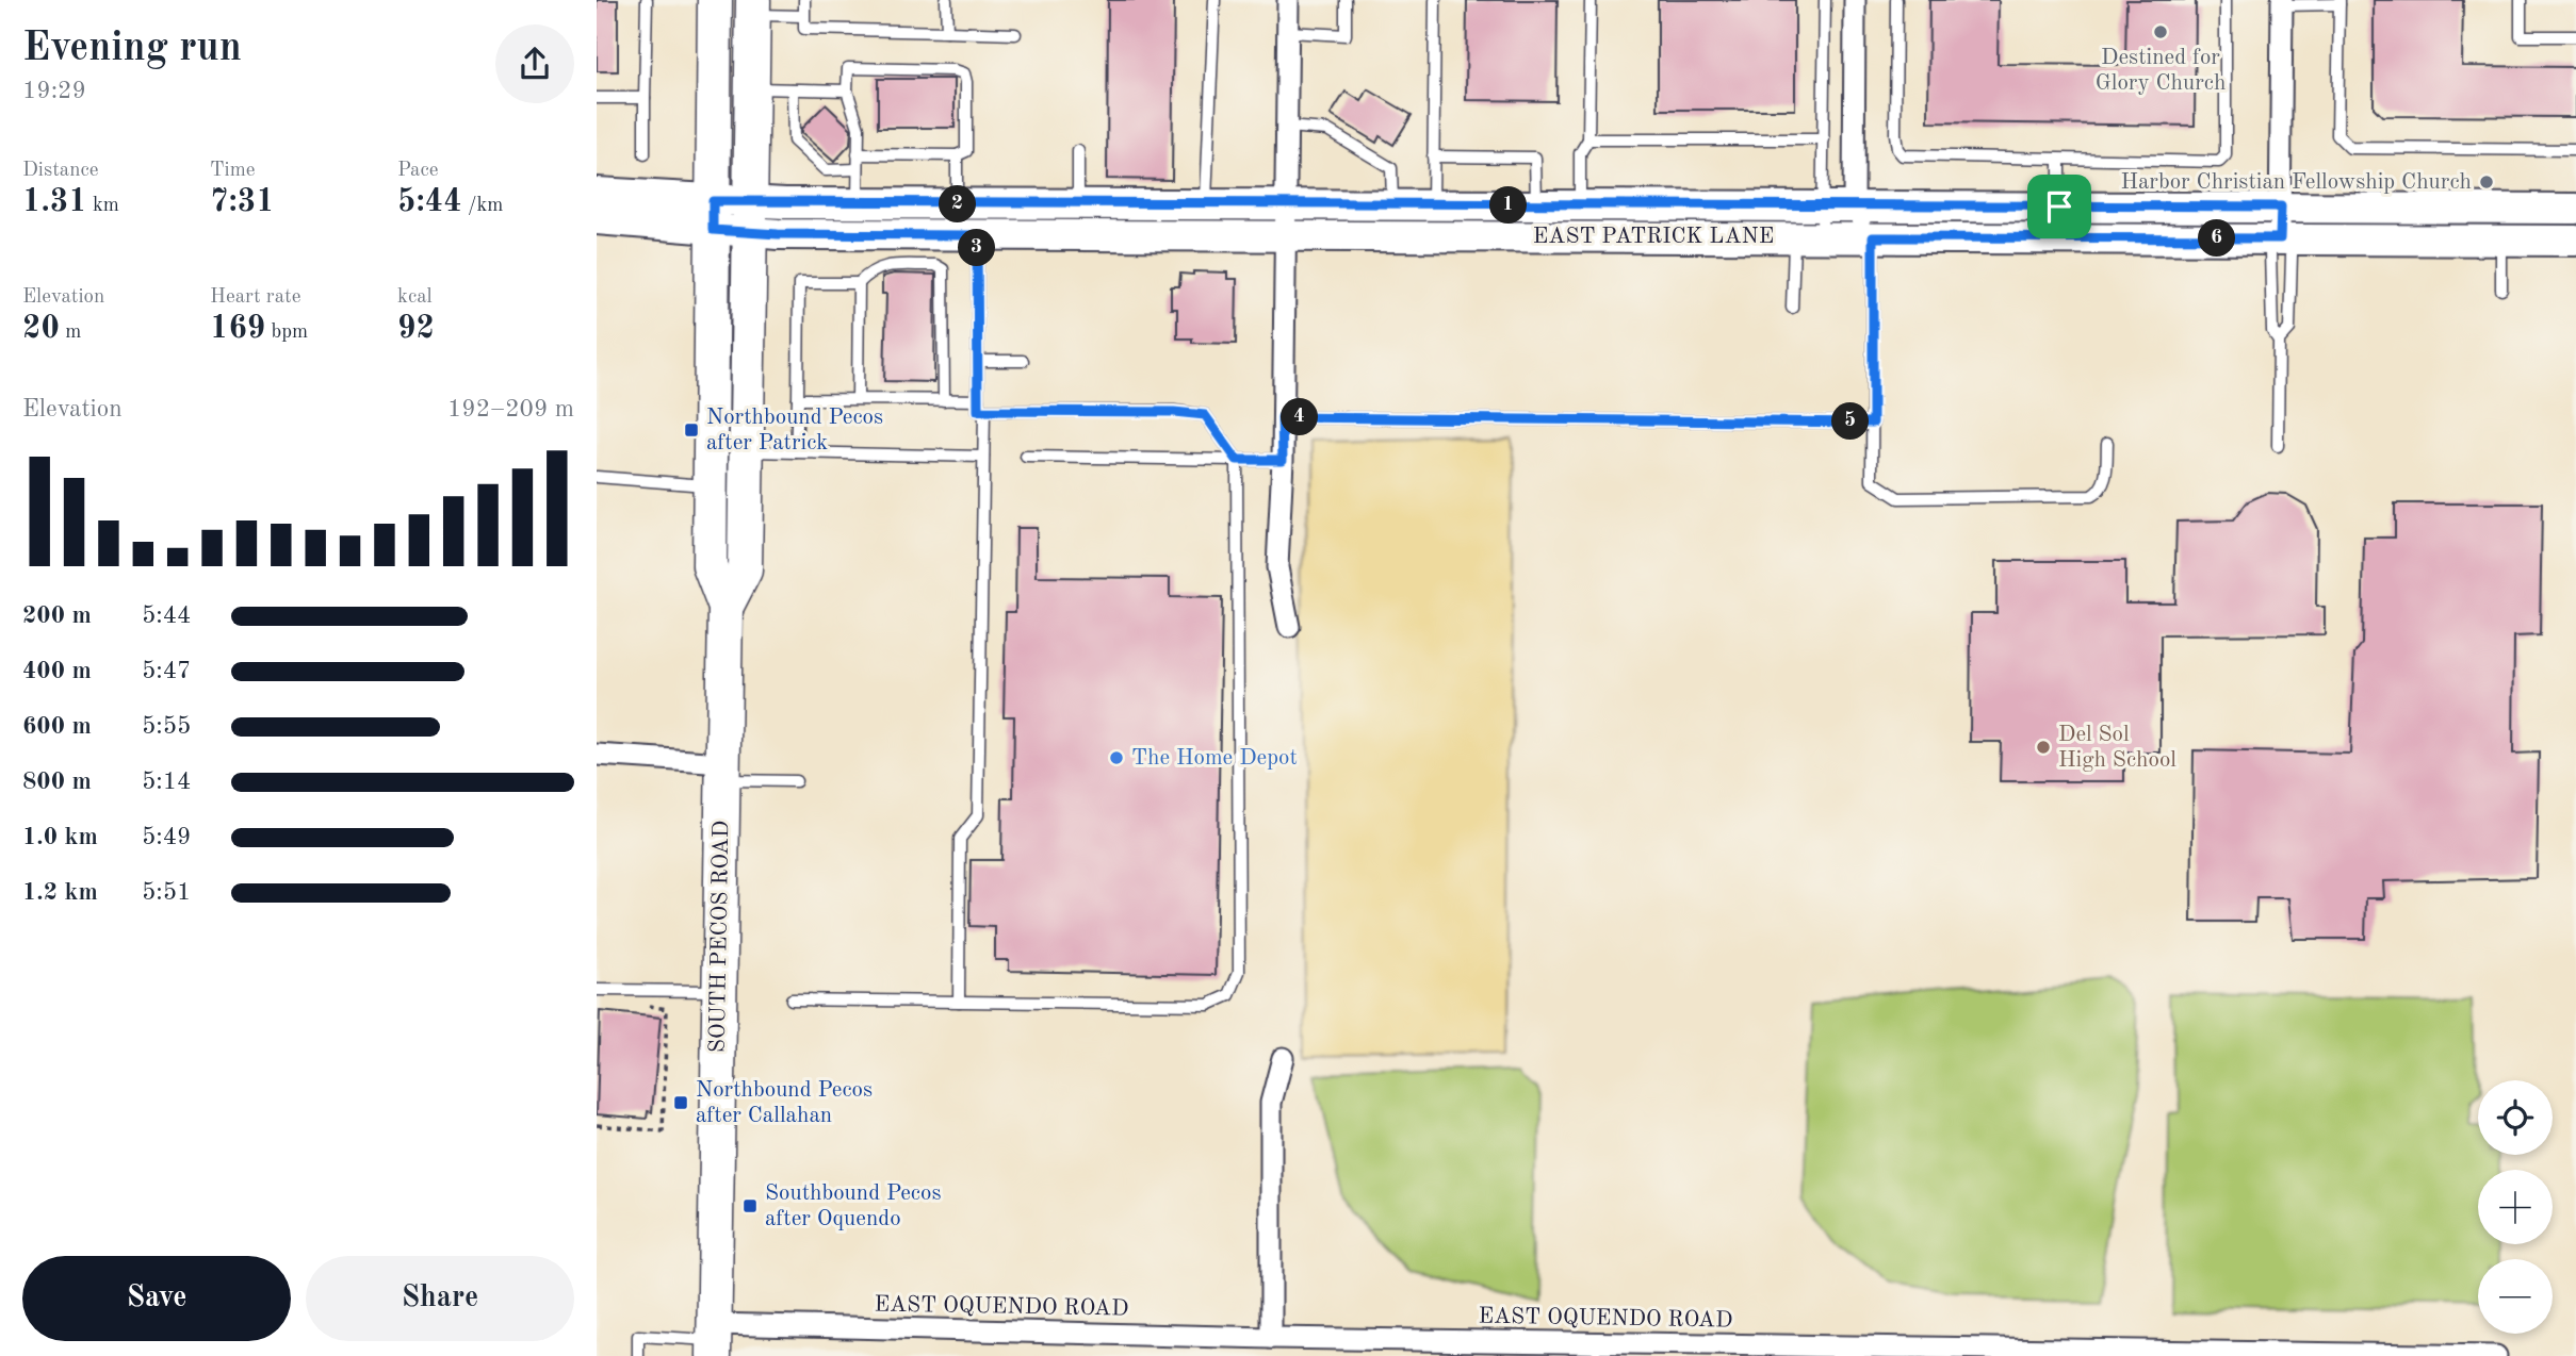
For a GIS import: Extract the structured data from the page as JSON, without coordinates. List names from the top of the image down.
{
  "streets": {
    "main road": ["EAST PATRICK LANE", "SOUTH PECOS ROAD"],
    "street": ["EAST OQUENDO ROAD"]
  },
  "crossings": [
    ["EAST PATRICK LANE", "SOUTH PECOS ROAD"],
    ["SOUTH PECOS ROAD", "EAST OQUENDO ROAD"]
  ],
  "places": {
    "other": [
      "Destined for Glory Church",
      "Harbor Christian Fellowship Church",
      "Del Sol High School",
      "The Home Depot"
    ],
    "transit": ["Northbound Pecos after Patrick", "Northbound Pecos after Callahan", "Southbound Pecos after Oquendo"]
  },
  "page": {
    "heading": ["Evening run", "19:29"],
    "stats": [
      ["Distance", "1.31 km"],
      ["Time", "7:31"],
      ["Pace", "5:44 /km"],
      ["Elevation", "20 m"],
      ["Heart rate", "169 bpm"],
      ["kcal", "92"]
    ],
    "pins": [
      "2",
      "1",
      "6",
      "3",
      "4",
      "5"
    ],
    "chart": ["Elevation", "192–209 m"],
    "list": [
      {
        "name": "200 m",
        "note": "5:44"
      },
      {
        "name": "400 m",
        "note": "5:47"
      },
      {
        "name": "600 m",
        "note": "5:55"
      },
      {
        "name": "800 m",
        "note": "5:14"
      },
      {
        "name": "1.0 km",
        "note": "5:49"
      },
      {
        "name": "1.2 km",
        "note": "5:51"
      }
    ],
    "map_buttons": ["+", "−"],
    "buttons": ["Save", "Share"]
  }
}
